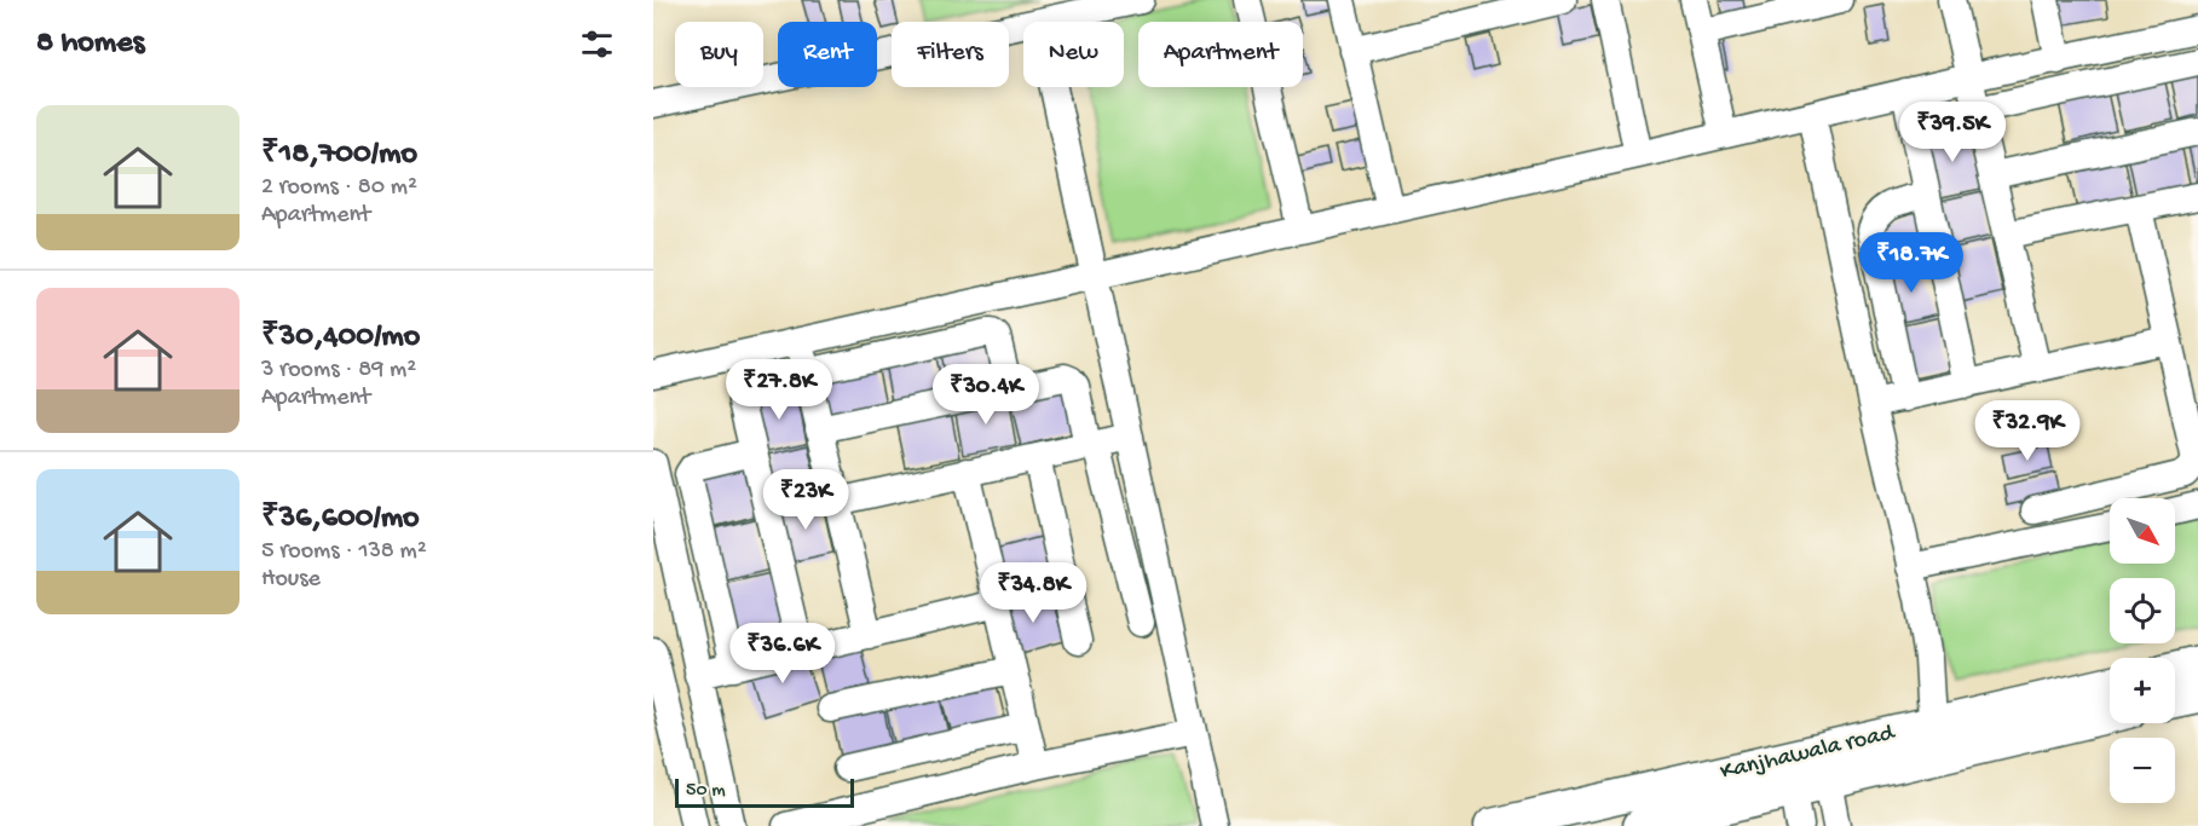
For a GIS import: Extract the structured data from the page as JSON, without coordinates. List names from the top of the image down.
{
  "streets": {
    "main road": ["Kanjhawala road"]
  },
  "scale_bar": "50 m",
  "north": "bottom right",
  "page": {
    "heading": "8 homes",
    "chip": [
      "Buy",
      "Rent",
      "Filters",
      "New",
      "Apartment"
    ],
    "list": [
      {
        "name": "₹18,700/mo",
        "note": "2 rooms · 80 m² · Apartment"
      },
      {
        "name": "₹30,400/mo",
        "note": "3 rooms · 89 m² · Apartment"
      },
      {
        "name": "₹36,600/mo",
        "note": "5 rooms · 138 m² · House"
      }
    ],
    "price": [
      "₹39.5K",
      "₹18.7K",
      "₹27.8K",
      "₹30.4K",
      "₹32.9K",
      "₹23K",
      "₹34.8K",
      "₹36.6K"
    ],
    "map_buttons": ["+", "−"],
    "scale": "50 m"
  }
}
